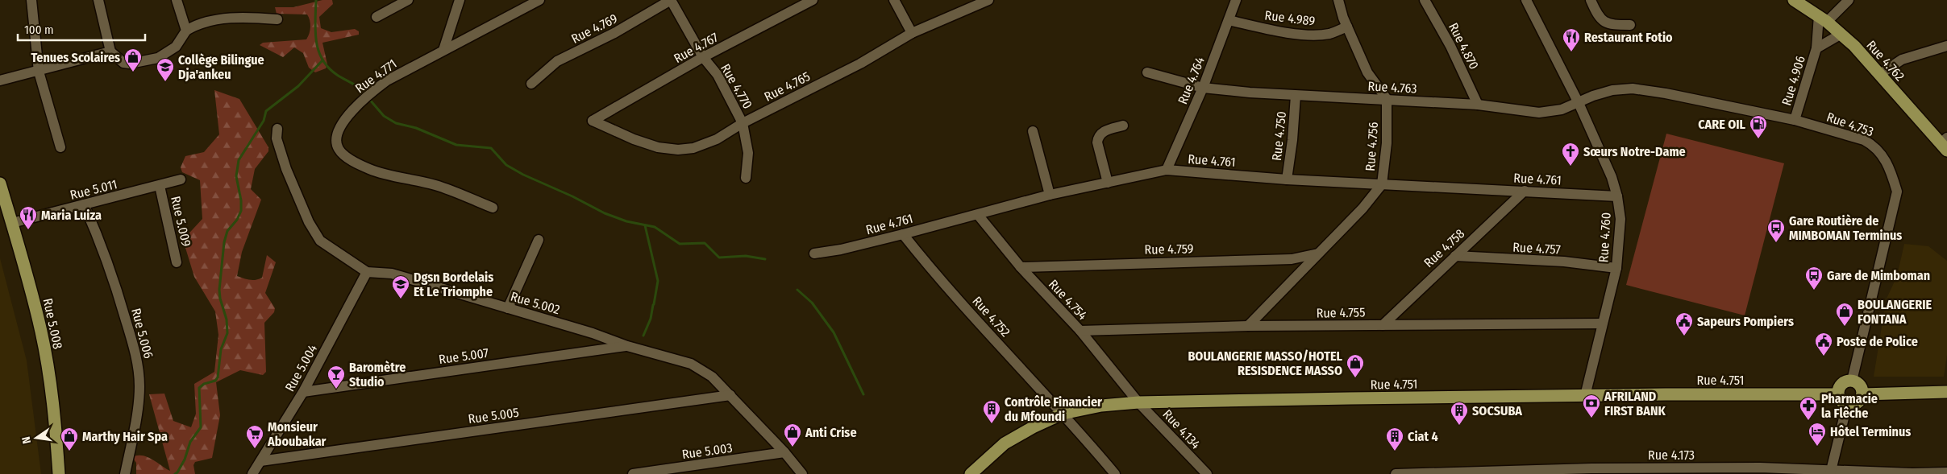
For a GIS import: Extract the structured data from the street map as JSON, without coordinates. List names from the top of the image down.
{
  "streets": {
    "main road": ["Rue 4.762", "Rue 5.008", "Rue 4.751"],
    "street": [
      "Rue 4.989",
      "Rue 4.769",
      "Rue 4.870",
      "Rue 4.767",
      "Rue 4.771",
      "Rue 4.764",
      "Rue 4.906",
      "Rue 4.770",
      "Rue 4.765",
      "Rue 4.763",
      "Rue 4.753",
      "Rue 4.750",
      "Rue 4.756",
      "Rue 4.761",
      "Rue 5.011",
      "Rue 5.009",
      "Rue 4.760",
      "Rue 4.758",
      "Rue 4.757",
      "Rue 4.759",
      "Rue 4.754",
      "Rue 5.002",
      "Rue 4.755",
      "Rue 4.752",
      "Rue 5.006",
      "Rue 5.007",
      "Rue 5.004",
      "Rue 5.005",
      "Rue 4.134",
      "Rue 5.003",
      "Rue 4.173"
    ]
  },
  "crossings": [
    ["Rue 4.989", "Rue 4.764"],
    ["Rue 4.769", "Rue 4.770"],
    ["Rue 4.870", "Rue 4.763"],
    ["Rue 4.767", "Rue 4.770"],
    ["Rue 4.767", "Rue 4.765"],
    ["Rue 4.762", "Rue 4.906"],
    ["Rue 4.764", "Rue 4.763"],
    ["Rue 4.764", "Rue 4.761"],
    ["Rue 4.906", "Rue 4.753"],
    ["Rue 4.770", "Rue 4.765"],
    ["Rue 4.763", "Rue 4.753"],
    ["Rue 4.763", "Rue 4.750"],
    ["Rue 4.763", "Rue 4.756"],
    ["Rue 4.763", "Rue 4.760"],
    ["Rue 4.753", "Rue 4.760"],
    ["Rue 4.753", "Rue 4.751"],
    ["Rue 4.750", "Rue 4.761"],
    ["Rue 4.756", "Rue 4.761"],
    ["Rue 4.756", "Rue 4.759"],
    ["Rue 4.756", "Rue 4.755"],
    ["Rue 4.761", "Rue 4.760"],
    ["Rue 4.761", "Rue 4.758"],
    ["Rue 4.761", "Rue 4.754"],
    ["Rue 4.761", "Rue 4.752"],
    ["Rue 5.011", "Rue 5.009"],
    ["Rue 5.011", "Rue 5.008"],
    ["Rue 5.011", "Rue 5.006"],
    ["Rue 4.760", "Rue 4.757"],
    ["Rue 4.760", "Rue 4.755"],
    ["Rue 4.760", "Rue 4.751"],
    ["Rue 4.758", "Rue 4.757"],
    ["Rue 4.758", "Rue 4.755"],
    ["Rue 4.759", "Rue 4.754"],
    ["Rue 4.754", "Rue 4.755"],
    ["Rue 4.754", "Rue 4.751"],
    ["Rue 4.754", "Rue 4.134"],
    ["Rue 5.002", "Rue 5.007"],
    ["Rue 5.002", "Rue 5.004"],
    ["Rue 5.002", "Rue 5.005"],
    ["Rue 5.002", "Rue 5.003"],
    ["Rue 4.752", "Rue 4.751"],
    ["Rue 5.007", "Rue 5.004"],
    ["Rue 5.004", "Rue 5.005"],
    ["Rue 4.751", "Rue 4.134"]
  ],
  "places": {
    "restaurant": ["Restaurant Fotio", "Maria Luiza"],
    "shop": [
      "Tenues Scolaires",
      "BOULANGERIE FONTANA",
      "BOULANGERIE MASSO/HOTEL RESISDENCE MASSO",
      "Anti Crise",
      "Marthy Hair Spa"
    ],
    "school or university": ["Collège Bilingue Dja'ankeu", "Dgsn Bordelais Et Le Triomphe"],
    "fuel station": ["CARE OIL"],
    "church": ["Sœurs Notre-Dame"],
    "bus stop": ["Gare Routière de MIMBOMAN Terminus", "Gare de Mimboman"],
    "public building": ["Sapeurs Pompiers", "Poste de Police"],
    "bar": ["Baromètre Studio"],
    "bank": ["AFRILAND FIRST BANK"],
    "pharmacy": ["Pharmacie la Flêche"],
    "building": ["Contrôle Financier du Mfoundi", "SOCSUBA", "Ciat 4"],
    "hotel": ["Hôtel Terminus"],
    "supermarket": ["Monsieur Aboubakar"]
  },
  "scale_bar": "100 m",
  "north": "left"
}
